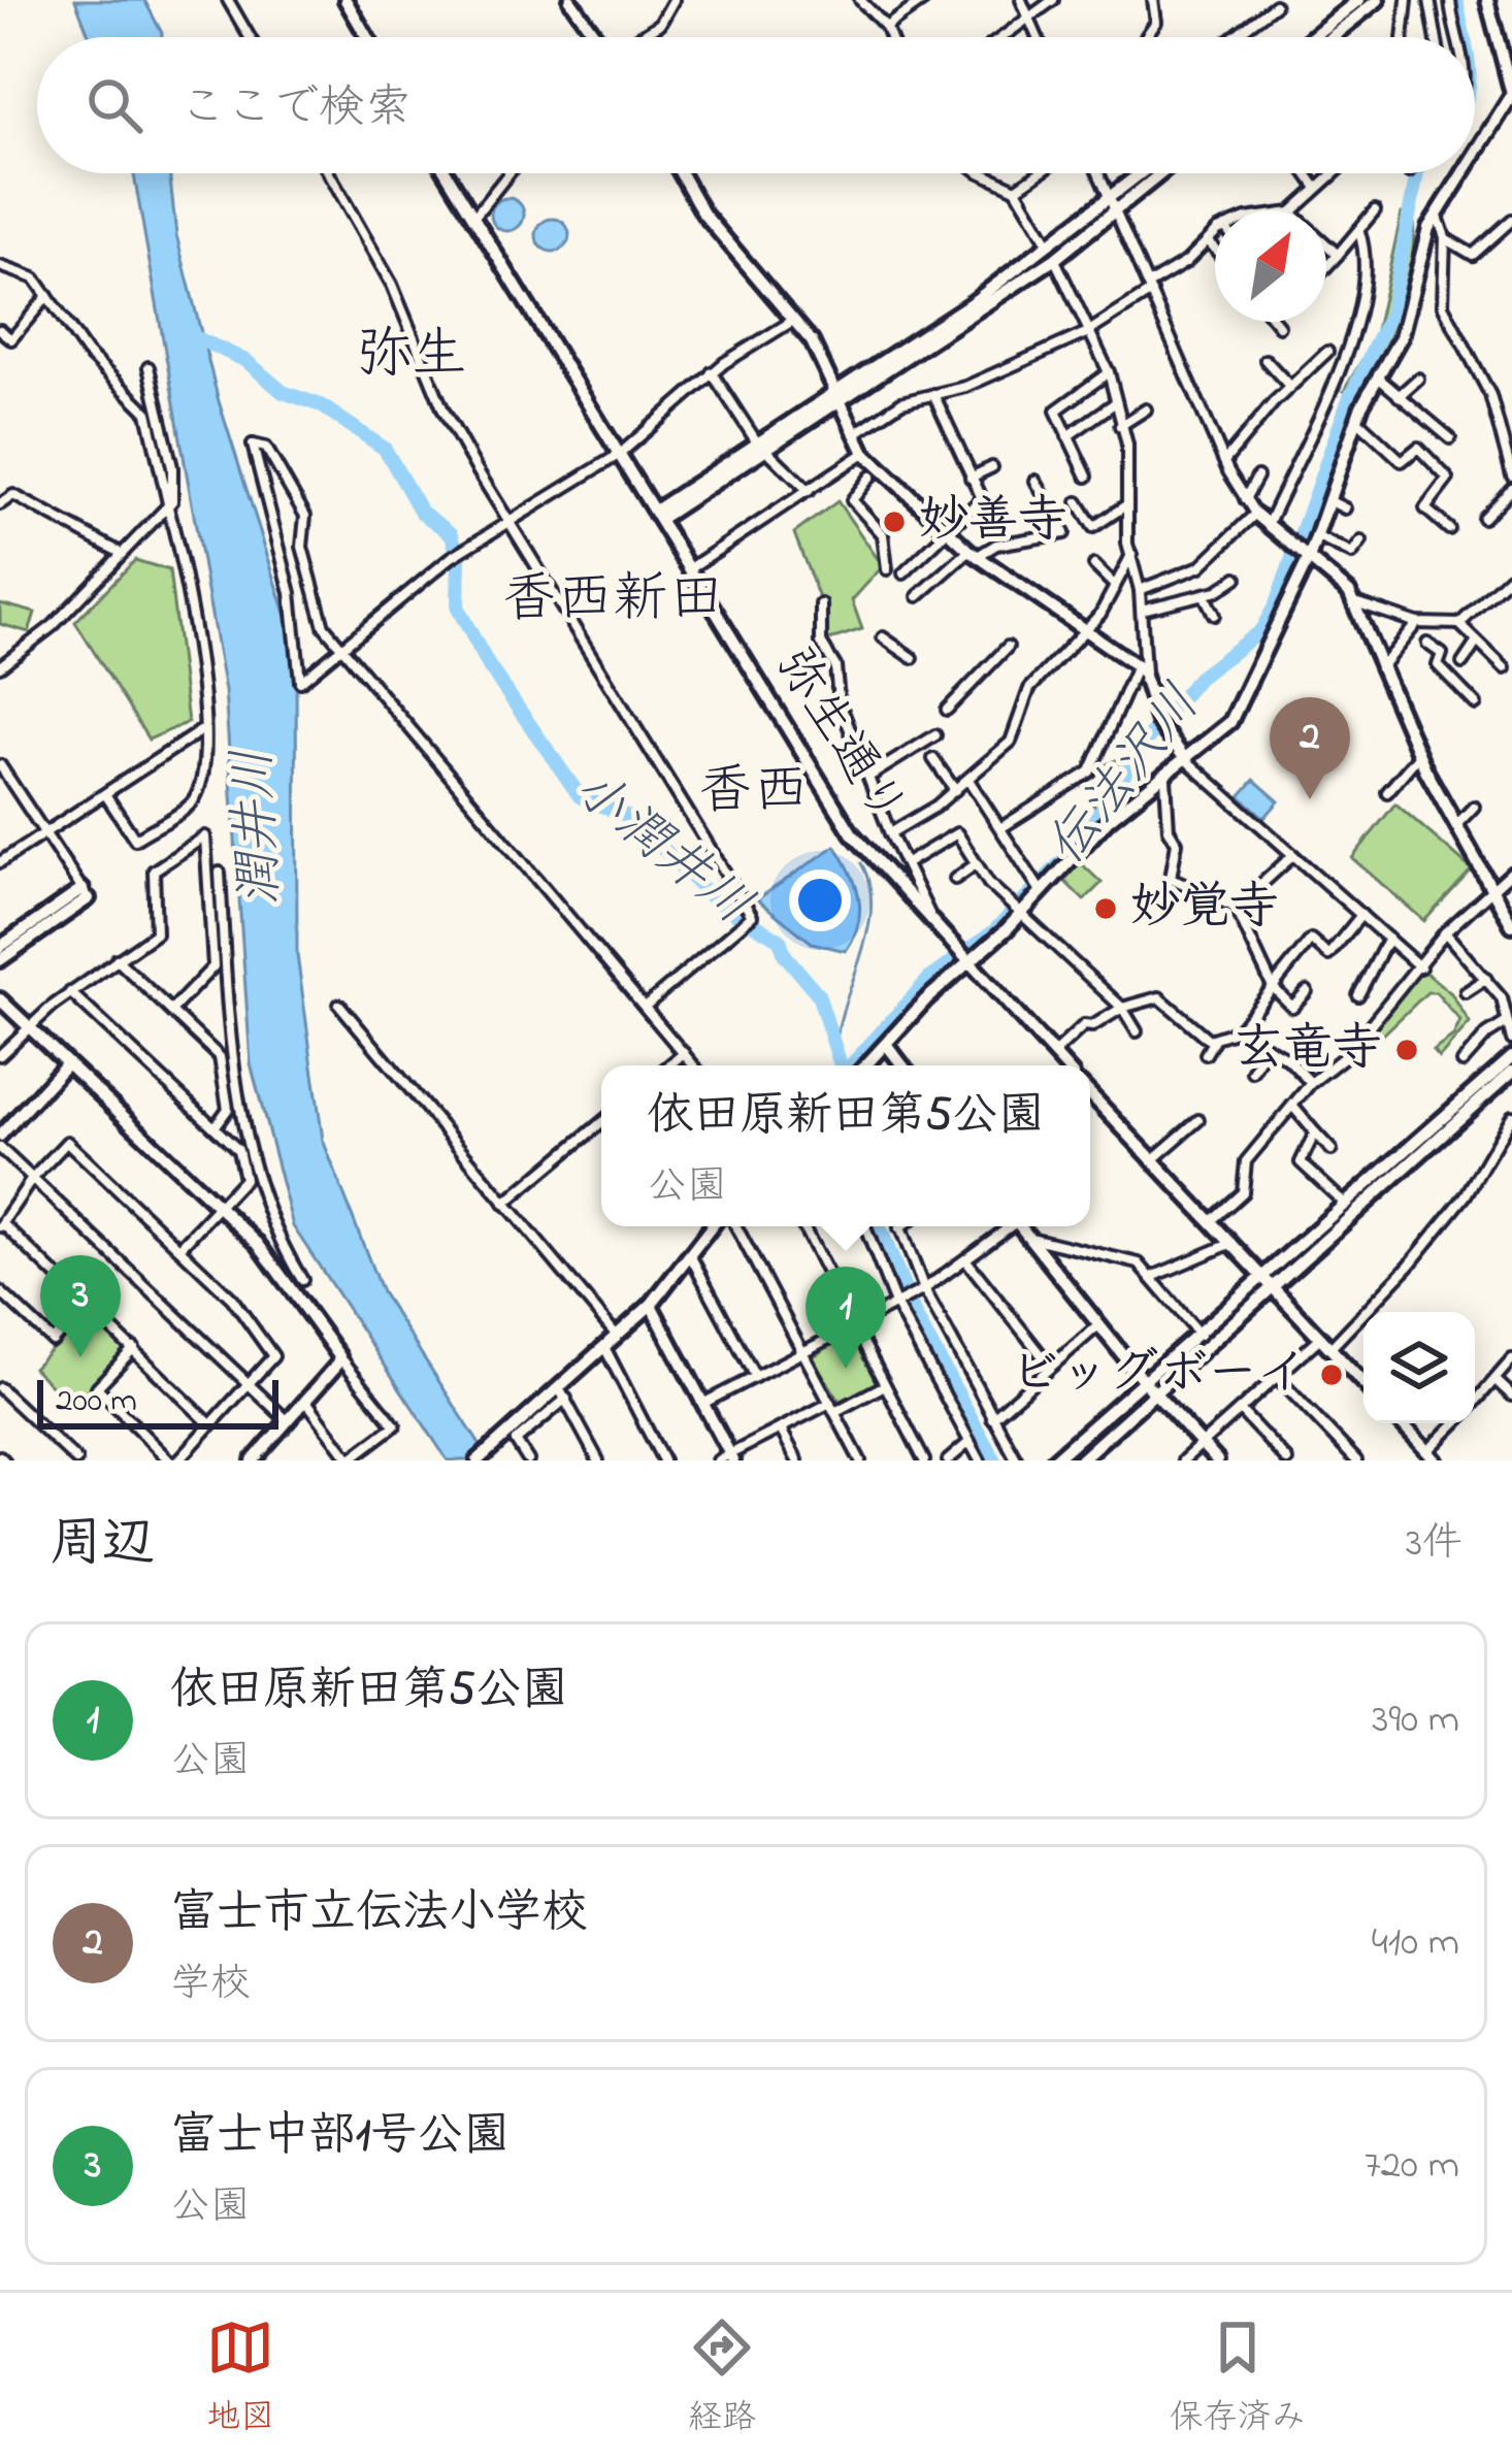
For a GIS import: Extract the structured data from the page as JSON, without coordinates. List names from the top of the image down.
{
  "streets": {
    "street": ["弥生通り"]
  },
  "districts": ["弥生", "香西新田", "香西"],
  "water": ["伝法沢川", "潤井川", "小潤井川"],
  "places": [
    "妙善寺",
    "妙覚寺",
    "玄竜寺",
    "ビッグボーイ"
  ],
  "scale_bar": "200 m",
  "north": "top right",
  "page": {
    "search": "ここで検索",
    "pins": ["2", "3", "1"],
    "popup": ["依田原新田第5公園", "公園"],
    "scale": "200 m",
    "heading": ["周辺", "3件"],
    "list": [
      {
        "mark": "1",
        "name": "依田原新田第5公園",
        "note": "公園",
        "value": "390 m"
      },
      {
        "mark": "2",
        "name": "富士市立伝法小学校",
        "note": "学校",
        "value": "410 m"
      },
      {
        "mark": "3",
        "name": "富士中部1号公園",
        "note": "公園",
        "value": "720 m"
      }
    ],
    "nav": ["地図", "経路", "保存済み"]
  }
}
